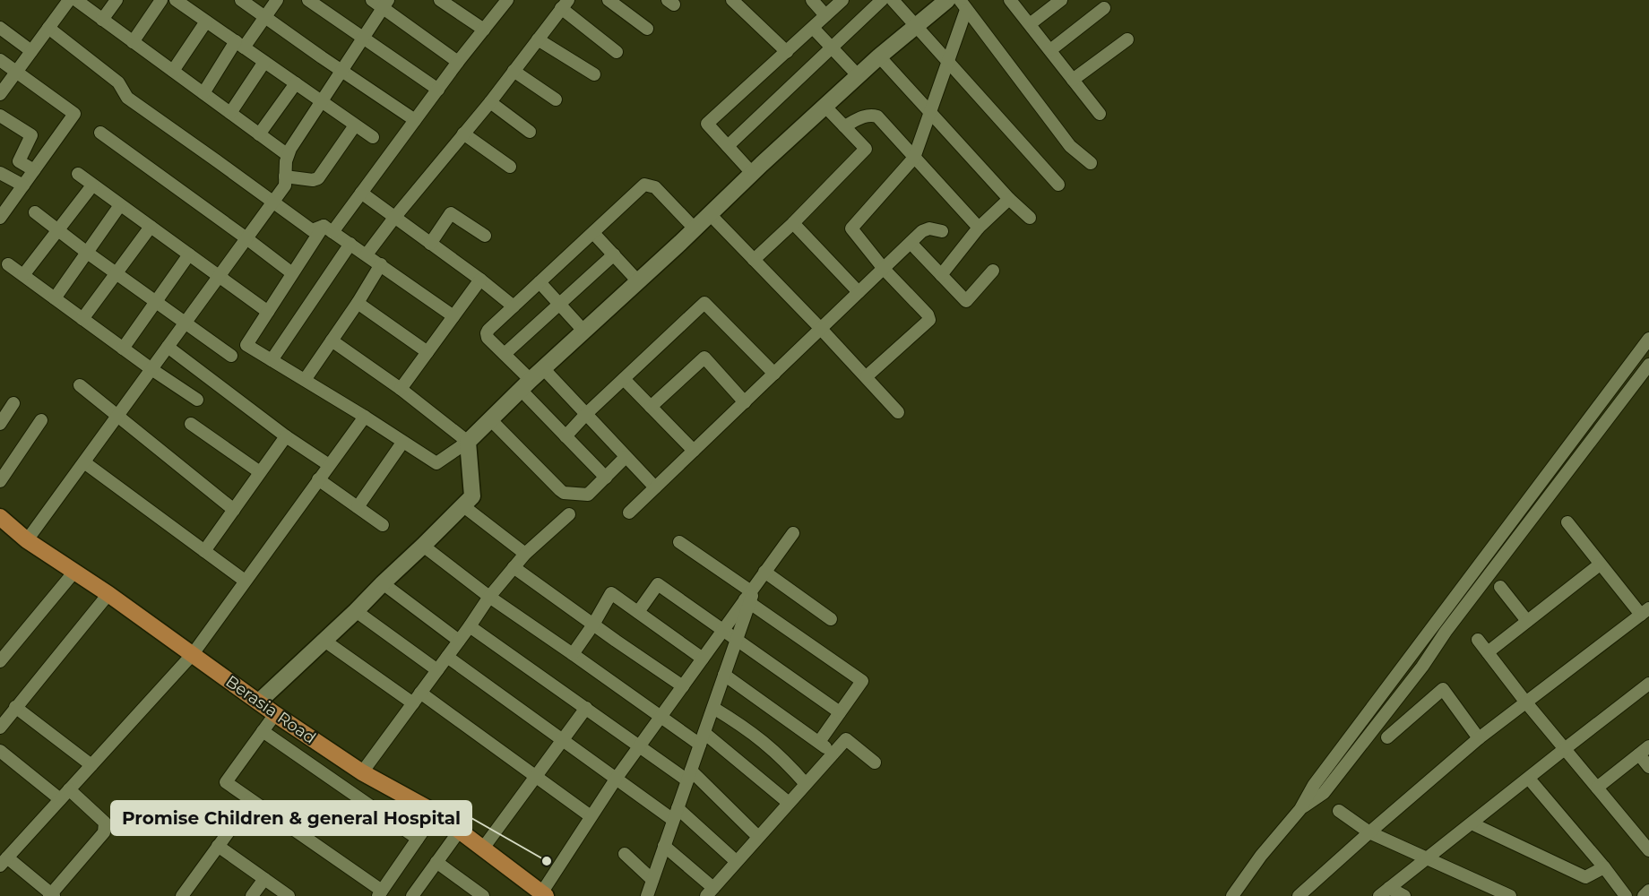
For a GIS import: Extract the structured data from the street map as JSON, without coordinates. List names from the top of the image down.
{
  "streets": {
    "main road": ["Berasia Road"]
  },
  "places": ["Promise Children & general Hospital"]
}
